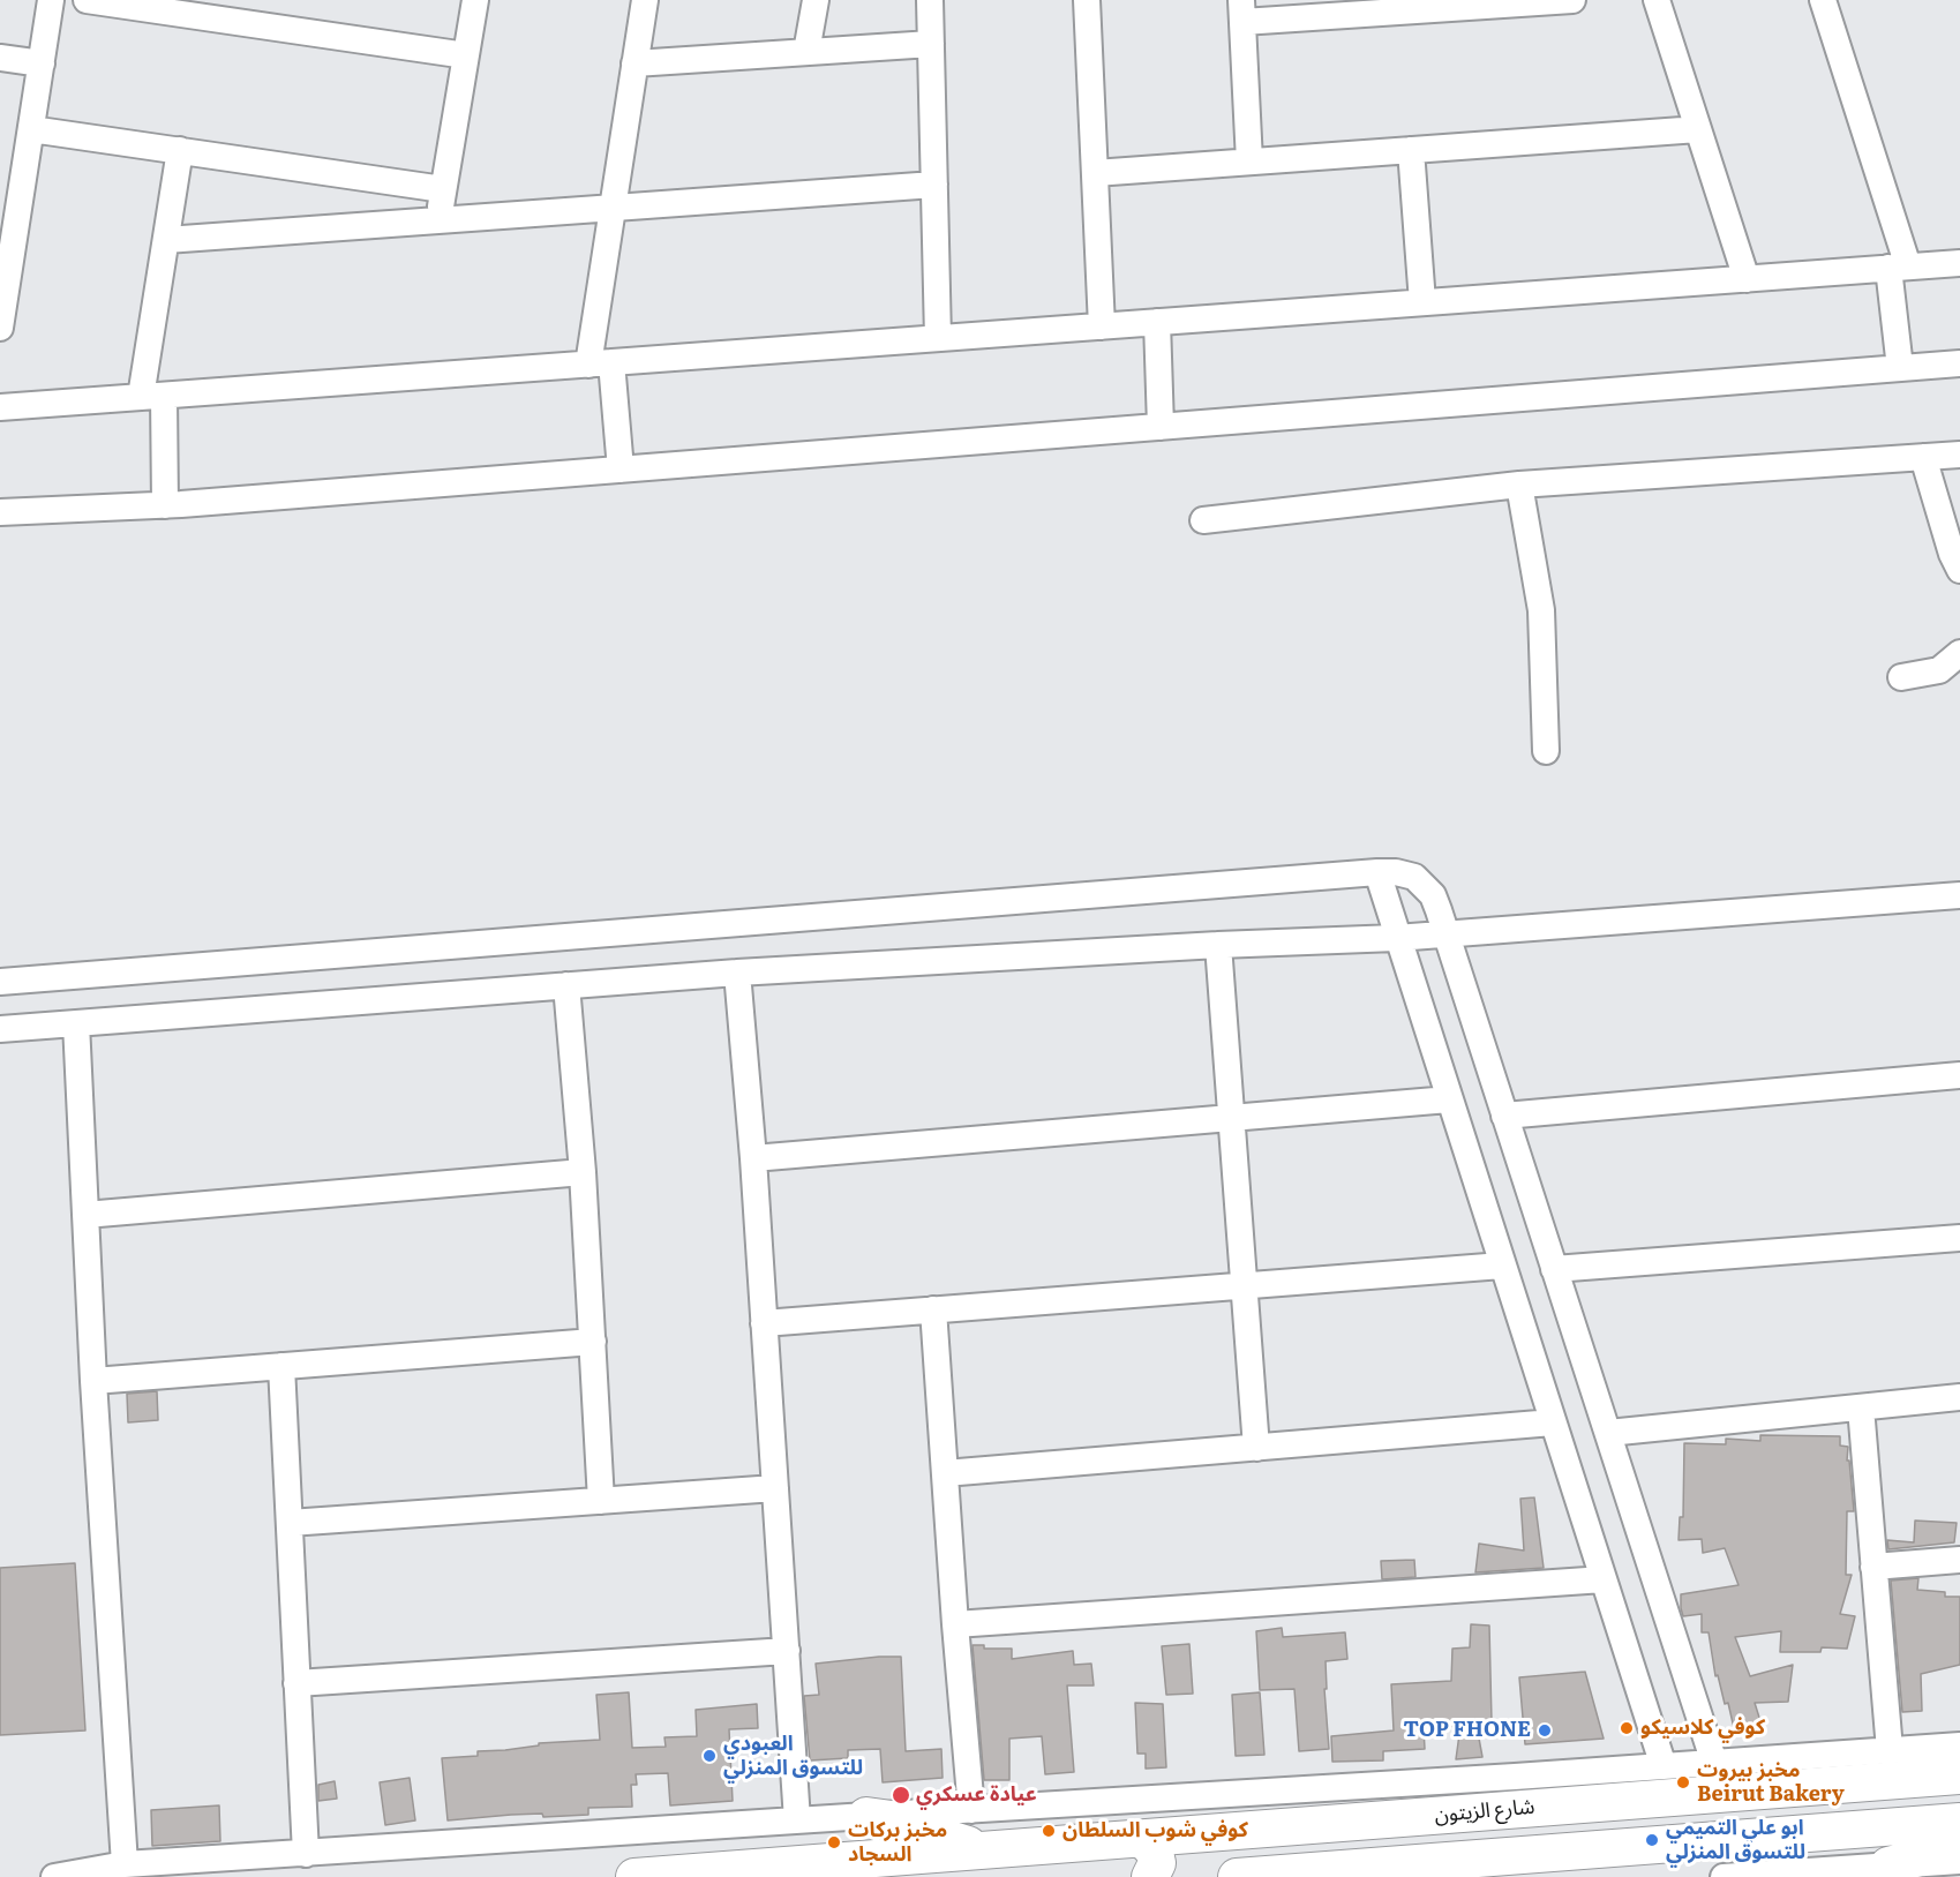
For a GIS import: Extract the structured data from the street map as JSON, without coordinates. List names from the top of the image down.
{
  "streets": {
    "main road": ["شارع الزيتون"]
  },
  "places": [
    "كوفي كلاسيكو",
    "TOP FHONE",
    "العبودي للتسوق المنزلي",
    "مخبز بيروت Beirut Bakery",
    "عيادة عسكري",
    "كوفي شوب السلطان",
    "ابو علي التميمي للتسوق المنزلي",
    "مخبز بركات السجاد"
  ]
}
